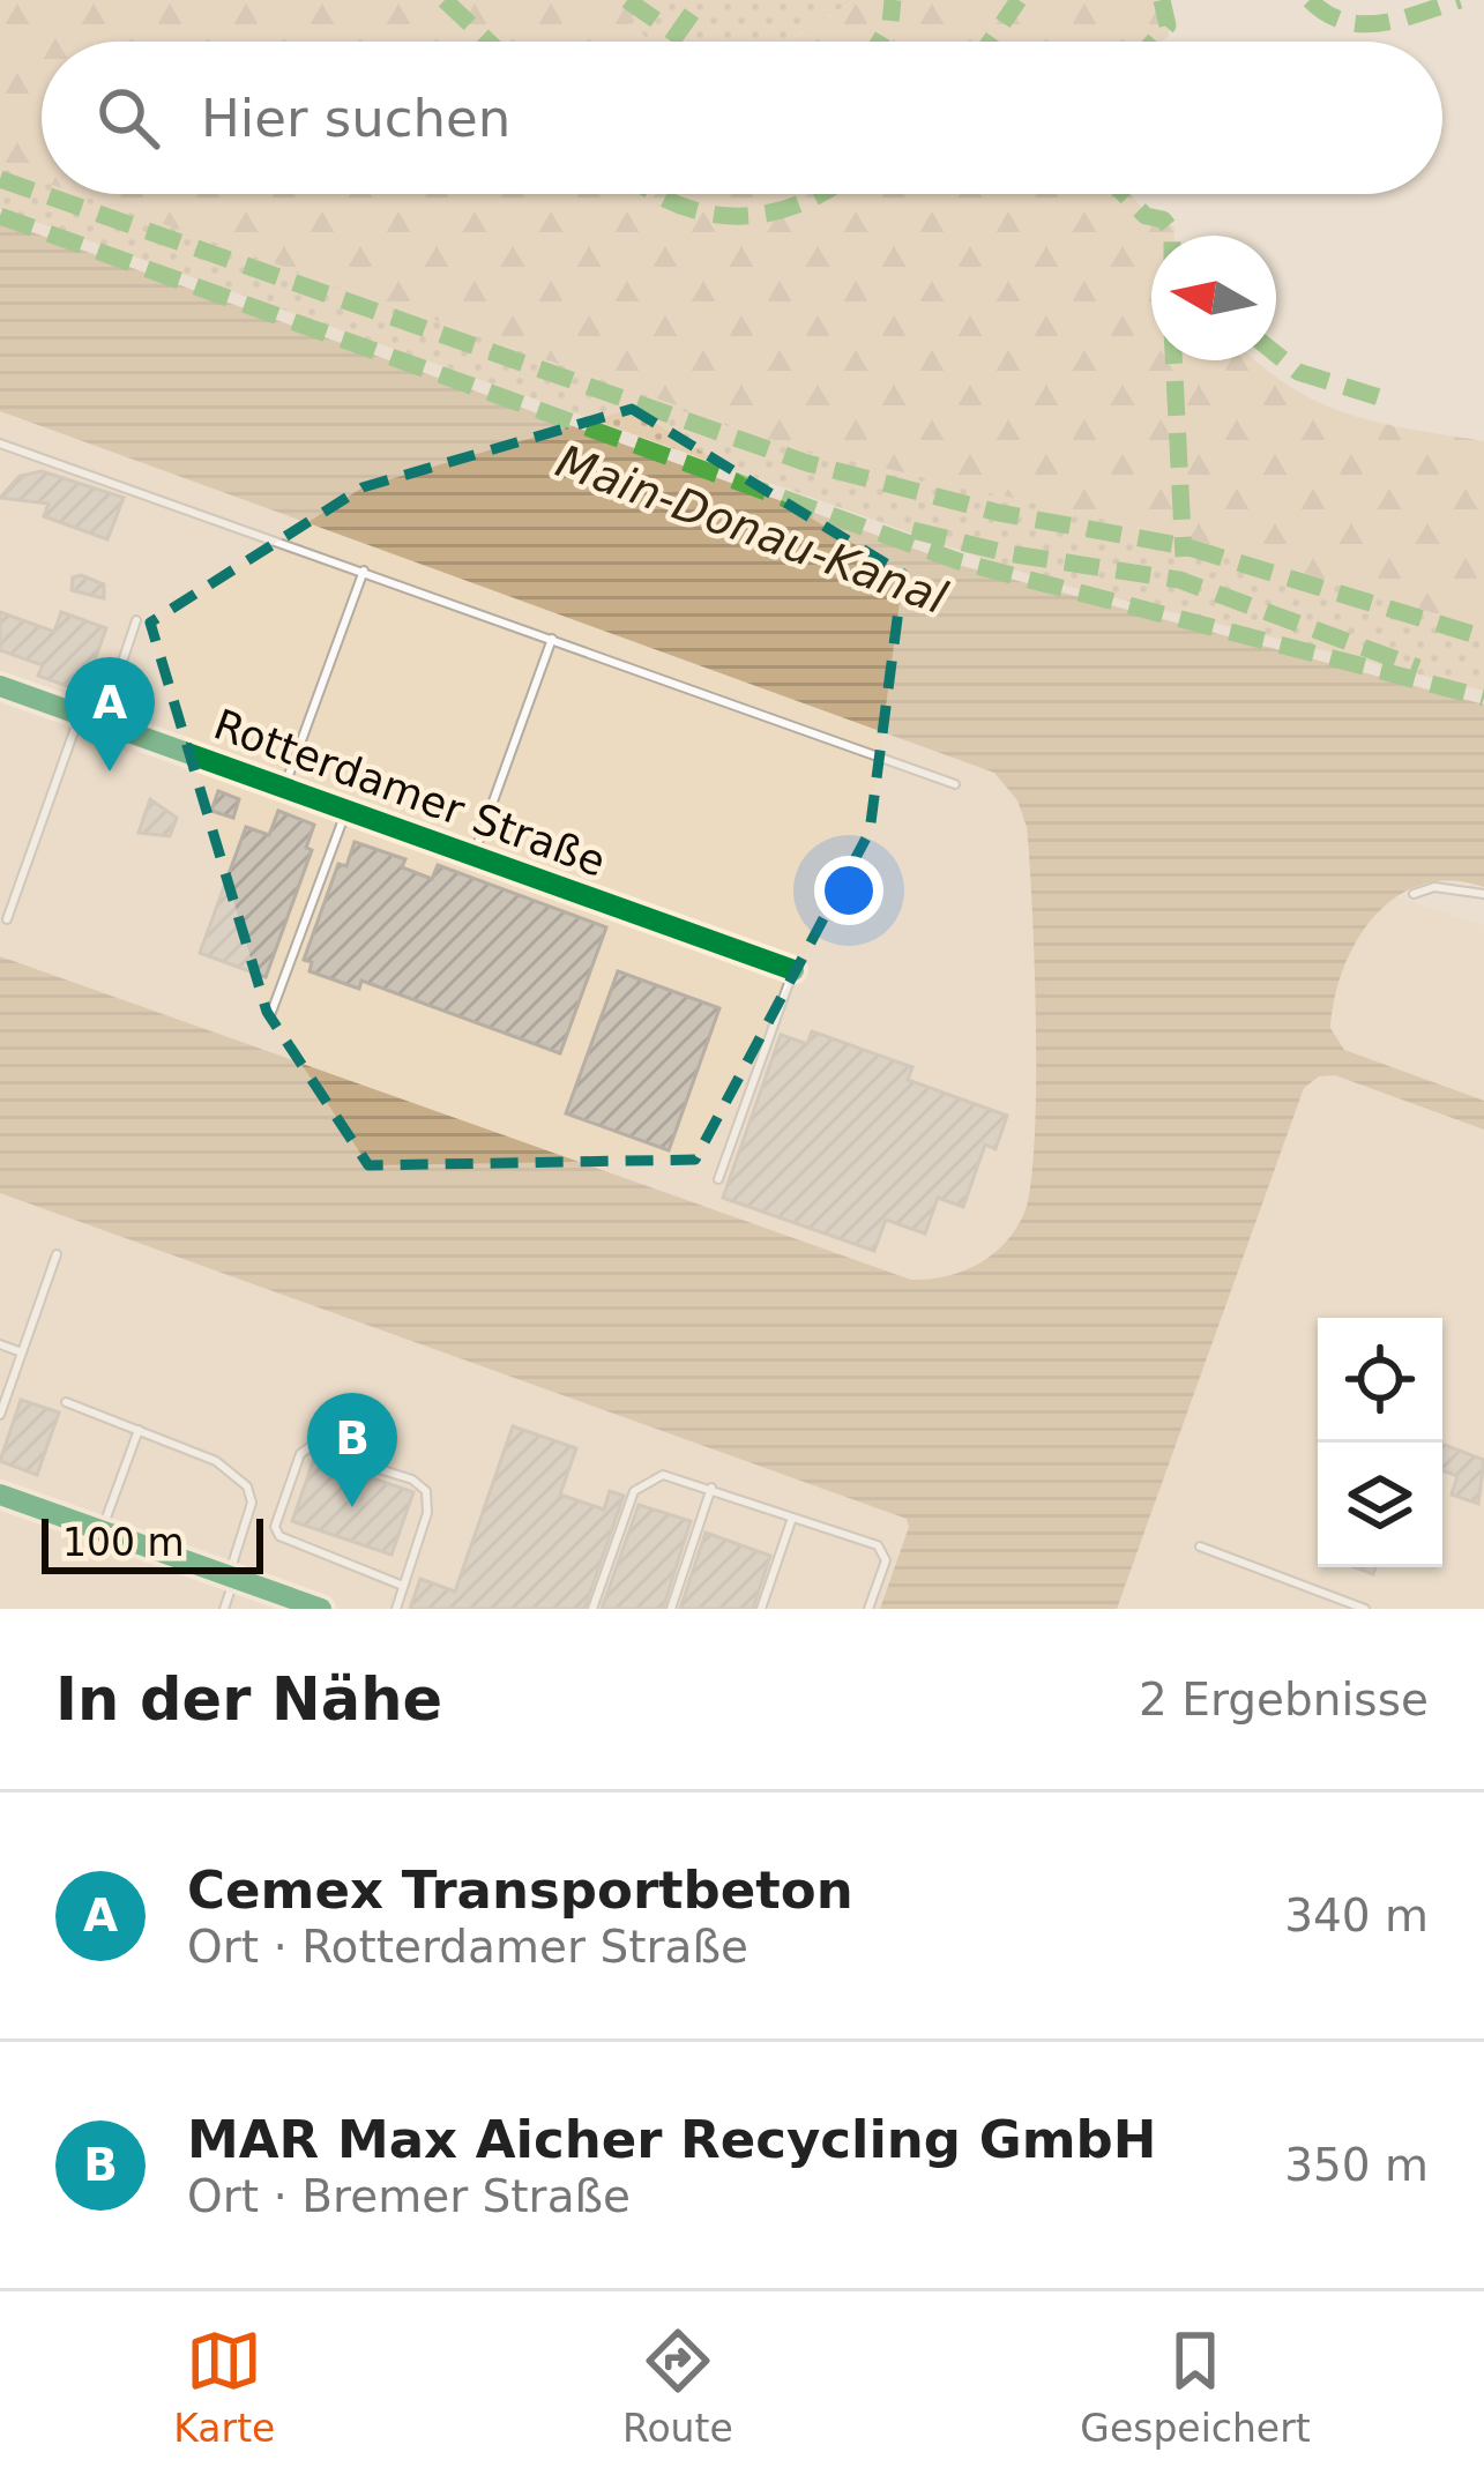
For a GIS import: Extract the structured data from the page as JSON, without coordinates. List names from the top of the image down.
{
  "streets": {
    "street": ["Rotterdamer Straße"]
  },
  "water": ["Main-Donau-Kanal"],
  "scale_bar": "100 m",
  "north": "left",
  "page": {
    "search": "Hier suchen",
    "pins": ["A", "B"],
    "scale": "100 m",
    "heading": ["In der Nähe", "2 Ergebnisse"],
    "list": [
      {
        "mark": "A",
        "name": "Cemex Transportbeton",
        "note": "Ort · Rotterdamer Straße",
        "value": "340 m"
      },
      {
        "mark": "B",
        "name": "MAR Max Aicher Recycling GmbH",
        "note": "Ort · Bremer Straße",
        "value": "350 m"
      }
    ],
    "nav": ["Karte", "Route", "Gespeichert"]
  }
}
